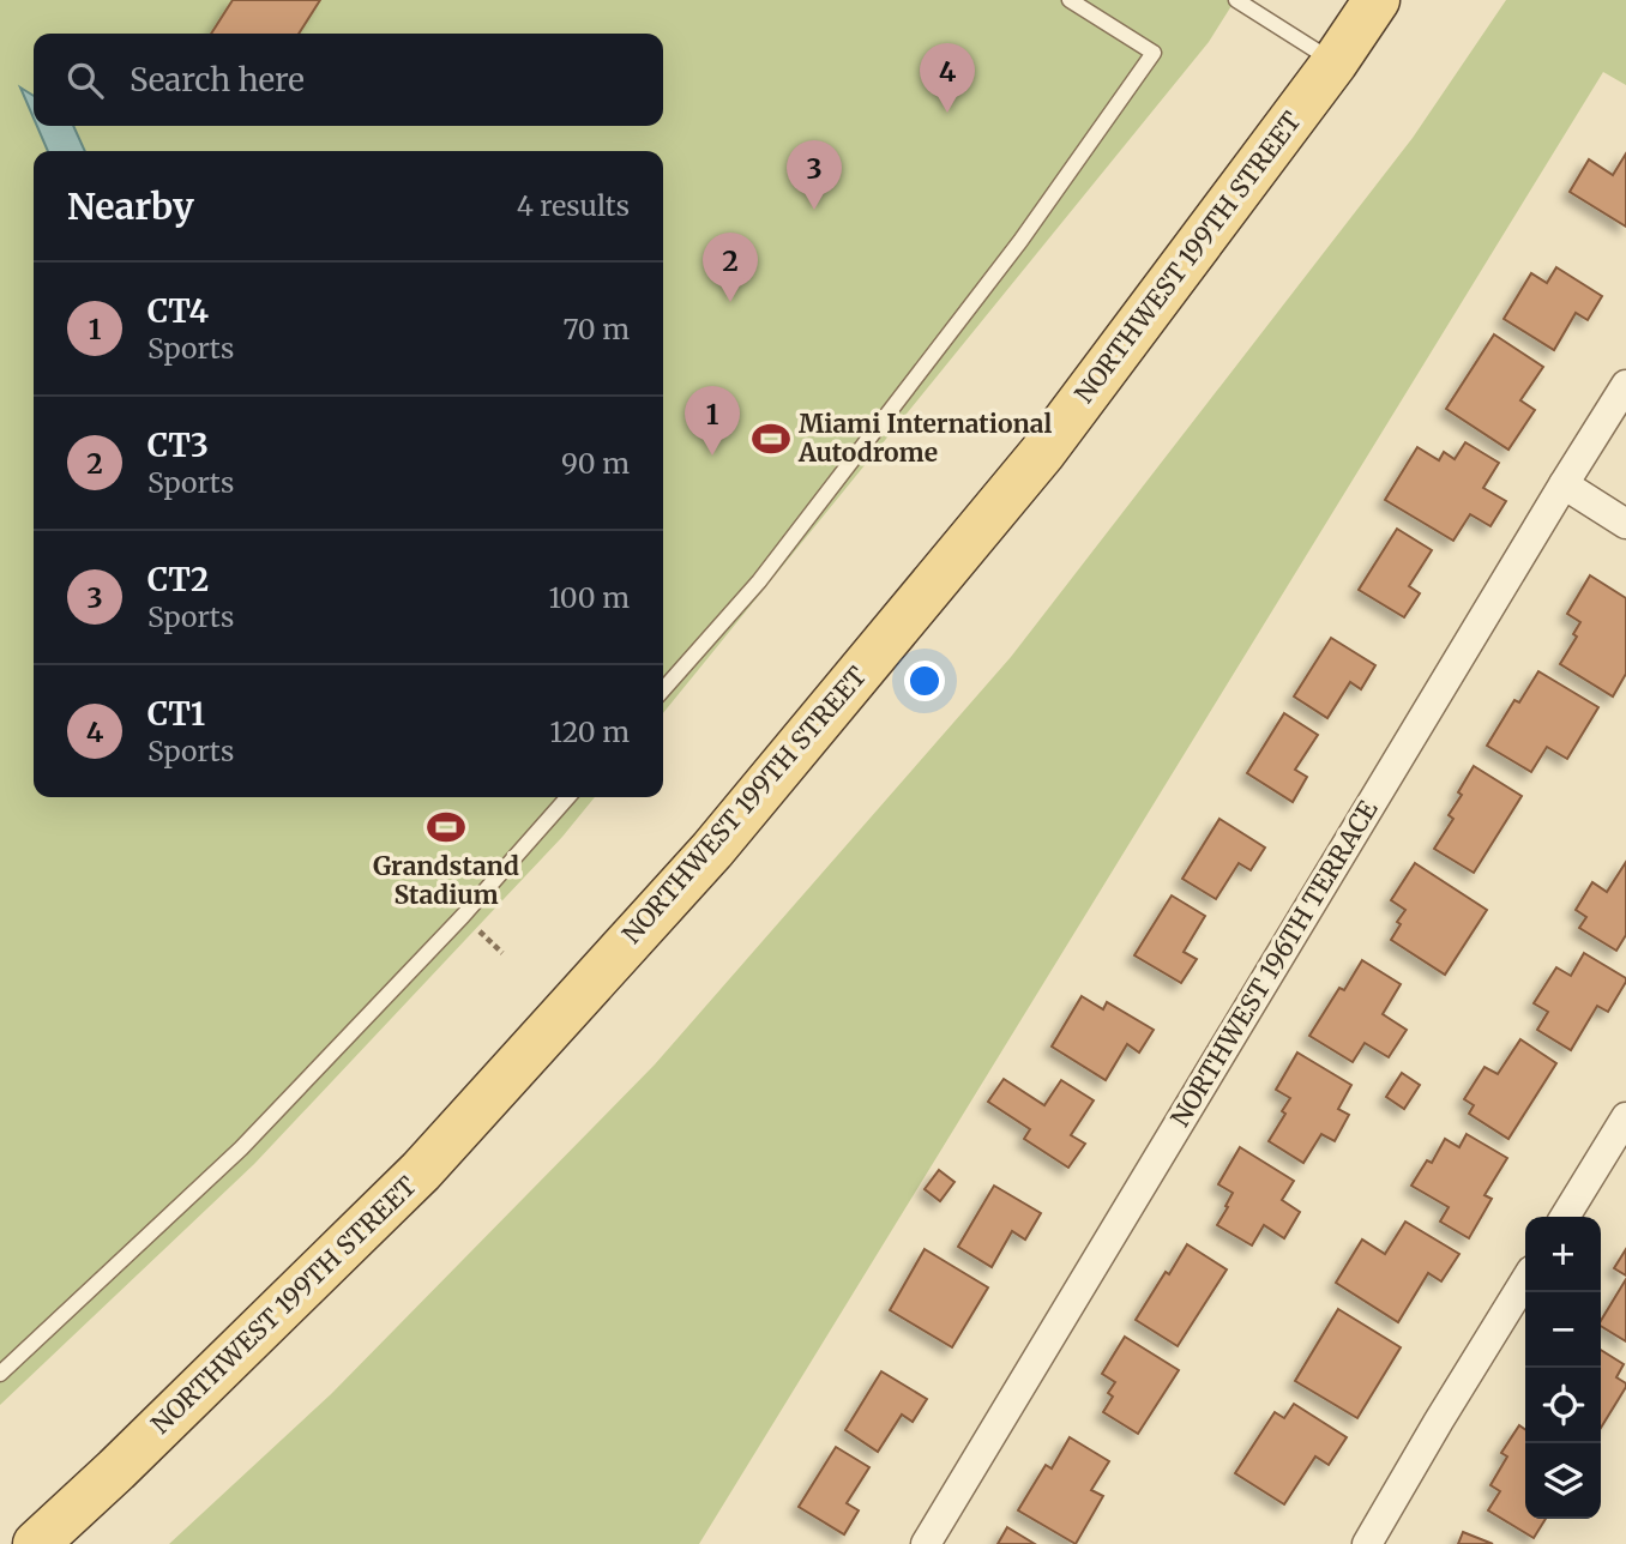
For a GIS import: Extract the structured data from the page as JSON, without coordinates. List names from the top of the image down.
{
  "streets": {
    "main road": ["NORTHWEST 199TH STREET"],
    "street": ["NORTHWEST 196TH TERRACE"]
  },
  "places": {
    "sports": ["Miami International Autodrome", "Grandstand Stadium"]
  },
  "page": {
    "search": "Search here",
    "pins": [
      "4",
      "3",
      "2",
      "1"
    ],
    "heading": ["Nearby", "4 results"],
    "list": [
      {
        "mark": "1",
        "name": "CT4",
        "note": "Sports",
        "value": "70 m"
      },
      {
        "mark": "2",
        "name": "CT3",
        "note": "Sports",
        "value": "90 m"
      },
      {
        "mark": "3",
        "name": "CT2",
        "note": "Sports",
        "value": "100 m"
      },
      {
        "mark": "4",
        "name": "CT1",
        "note": "Sports",
        "value": "120 m"
      }
    ],
    "map_buttons": ["+", "−"]
  }
}
